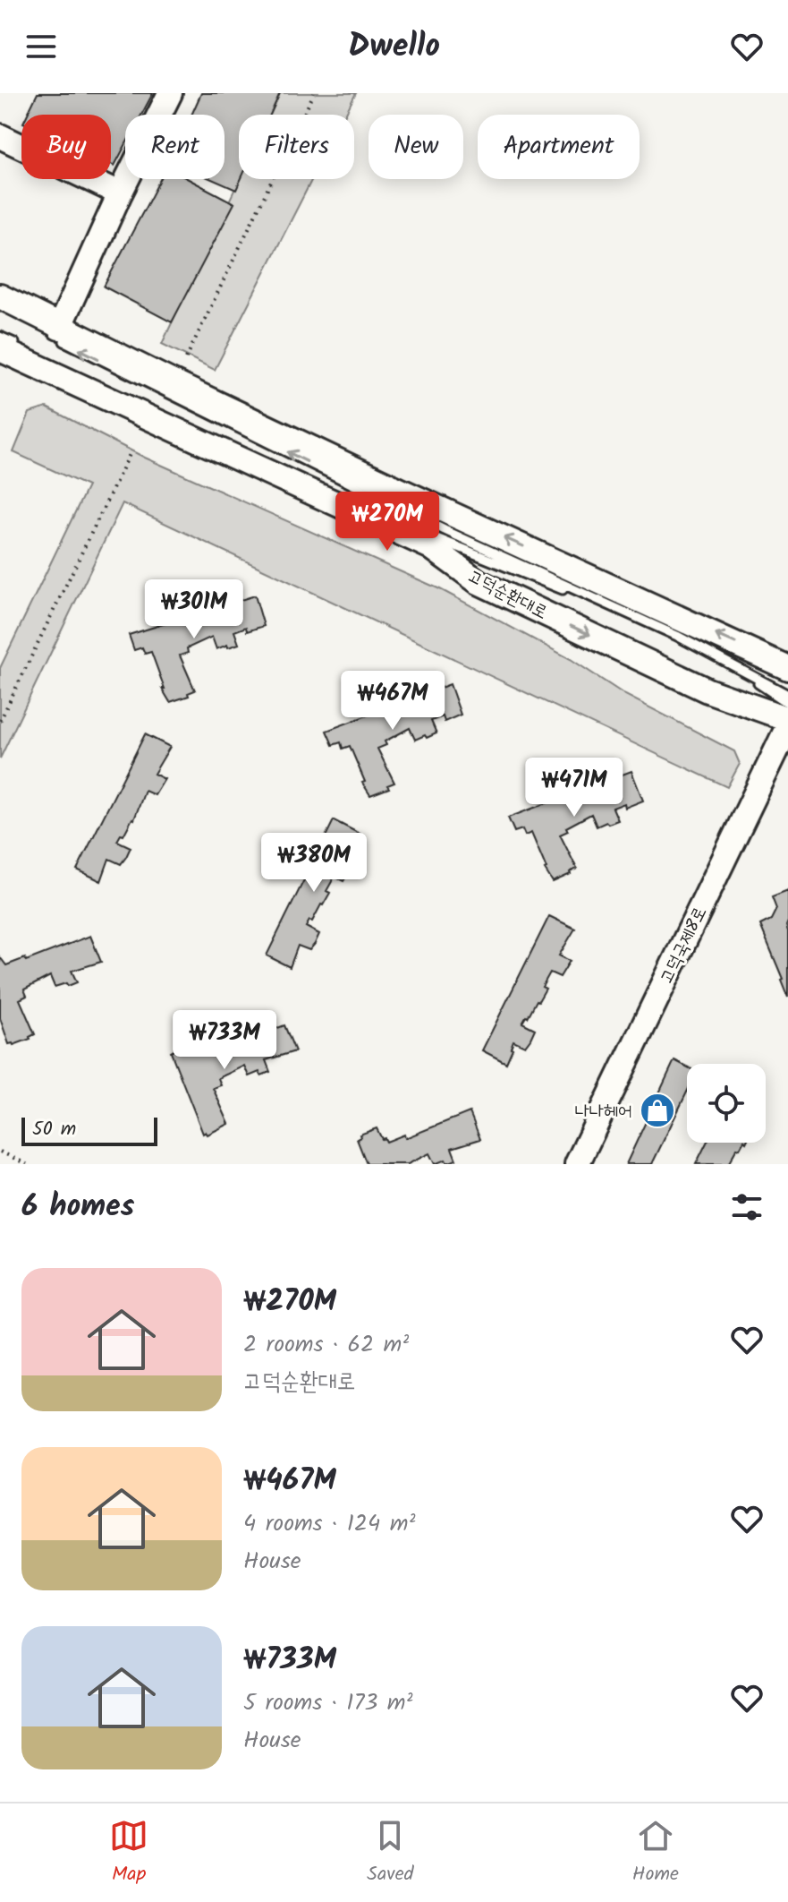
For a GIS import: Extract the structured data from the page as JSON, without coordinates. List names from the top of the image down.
{
  "streets": {
    "street": ["고덕순환대로", "고덕국제8로"]
  },
  "places": {
    "shop": ["나나헤어"]
  },
  "scale_bar": "50 m",
  "page": {
    "header": "Dwello",
    "chip": [
      "Buy",
      "Rent",
      "Filters",
      "New",
      "Apartment"
    ],
    "price": [
      "₩270M",
      "₩301M",
      "₩467M",
      "₩471M",
      "₩380M",
      "₩733M"
    ],
    "scale": "50 m",
    "heading": "6 homes",
    "list": [
      {
        "name": "₩270M",
        "note": "2 rooms · 62 m² · 고덕순환대로"
      },
      {
        "name": "₩467M",
        "note": "4 rooms · 124 m² · House"
      },
      {
        "name": "₩733M",
        "note": "5 rooms · 173 m² · House"
      }
    ],
    "tabs": ["Map", "Saved", "Home"]
  }
}
